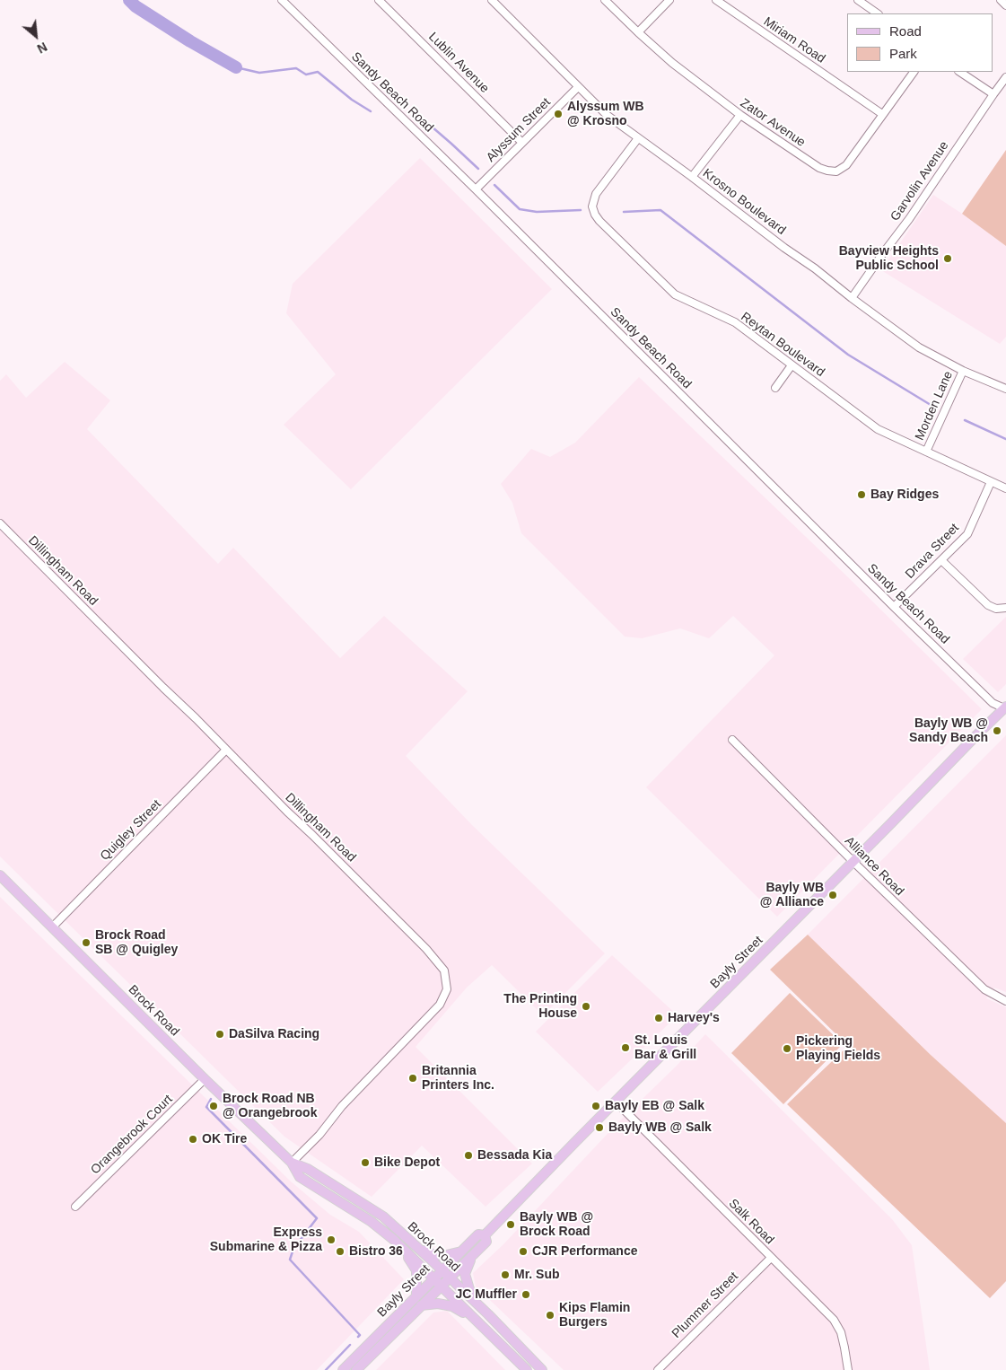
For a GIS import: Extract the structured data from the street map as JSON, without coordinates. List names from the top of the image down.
{
  "streets": {
    "main road": ["Bayly Street", "Brock Road"],
    "street": [
      "Miriam Road",
      "Lublin Avenue",
      "Sandy Beach Road",
      "Zator Avenue",
      "Alyssum Street",
      "Garvolin Avenue",
      "Krosno Boulevard",
      "Reytan Boulevard",
      "Morden Lane",
      "Drava Street",
      "Dillingham Road",
      "Quigley Street",
      "Alliance Road",
      "Orangebrook Court",
      "Salk Road",
      "Plummer Street"
    ]
  },
  "crossings": [
    ["Miriam Road", "Zator Avenue"],
    ["Lublin Avenue", "Alyssum Street"],
    ["Sandy Beach Road", "Alyssum Street"],
    ["Sandy Beach Road", "Drava Street"],
    ["Sandy Beach Road", "Bayly Street"],
    ["Alyssum Street", "Krosno Boulevard"],
    ["Garvolin Avenue", "Krosno Boulevard"],
    ["Krosno Boulevard", "Reytan Boulevard"],
    ["Krosno Boulevard", "Morden Lane"],
    ["Reytan Boulevard", "Morden Lane"],
    ["Reytan Boulevard", "Drava Street"],
    ["Dillingham Road", "Quigley Street"],
    ["Dillingham Road", "Brock Road"],
    ["Quigley Street", "Brock Road"],
    ["Alliance Road", "Bayly Street"],
    ["Bayly Street", "Brock Road"],
    ["Bayly Street", "Salk Road"],
    ["Brock Road", "Orangebrook Court"],
    ["Salk Road", "Plummer Street"]
  ],
  "places": [
    "Alyssum WB @ Krosno",
    "Bayview Heights Public School",
    "Bay Ridges",
    "Bayly WB @ Sandy Beach",
    "Bayly WB @ Alliance",
    "Brock Road SB @ Quigley",
    "The Printing House",
    "Harvey's",
    "DaSilva Racing",
    "St. Louis Bar & Grill",
    "Pickering Playing Fields",
    "Britannia Printers Inc.",
    "Brock Road NB @ Orangebrook",
    "Bayly EB @ Salk",
    "Bayly WB @ Salk",
    "OK Tire",
    "Bessada Kia",
    "Bike Depot",
    "Bayly WB @ Brock Road",
    "Express Submarine & Pizza",
    "Bistro 36",
    "CJR Performance",
    "Mr. Sub",
    "JC Muffler",
    "Kips Flamin Burgers"
  ],
  "legend": ["Road", "Park"],
  "north": "bottom right"
}
